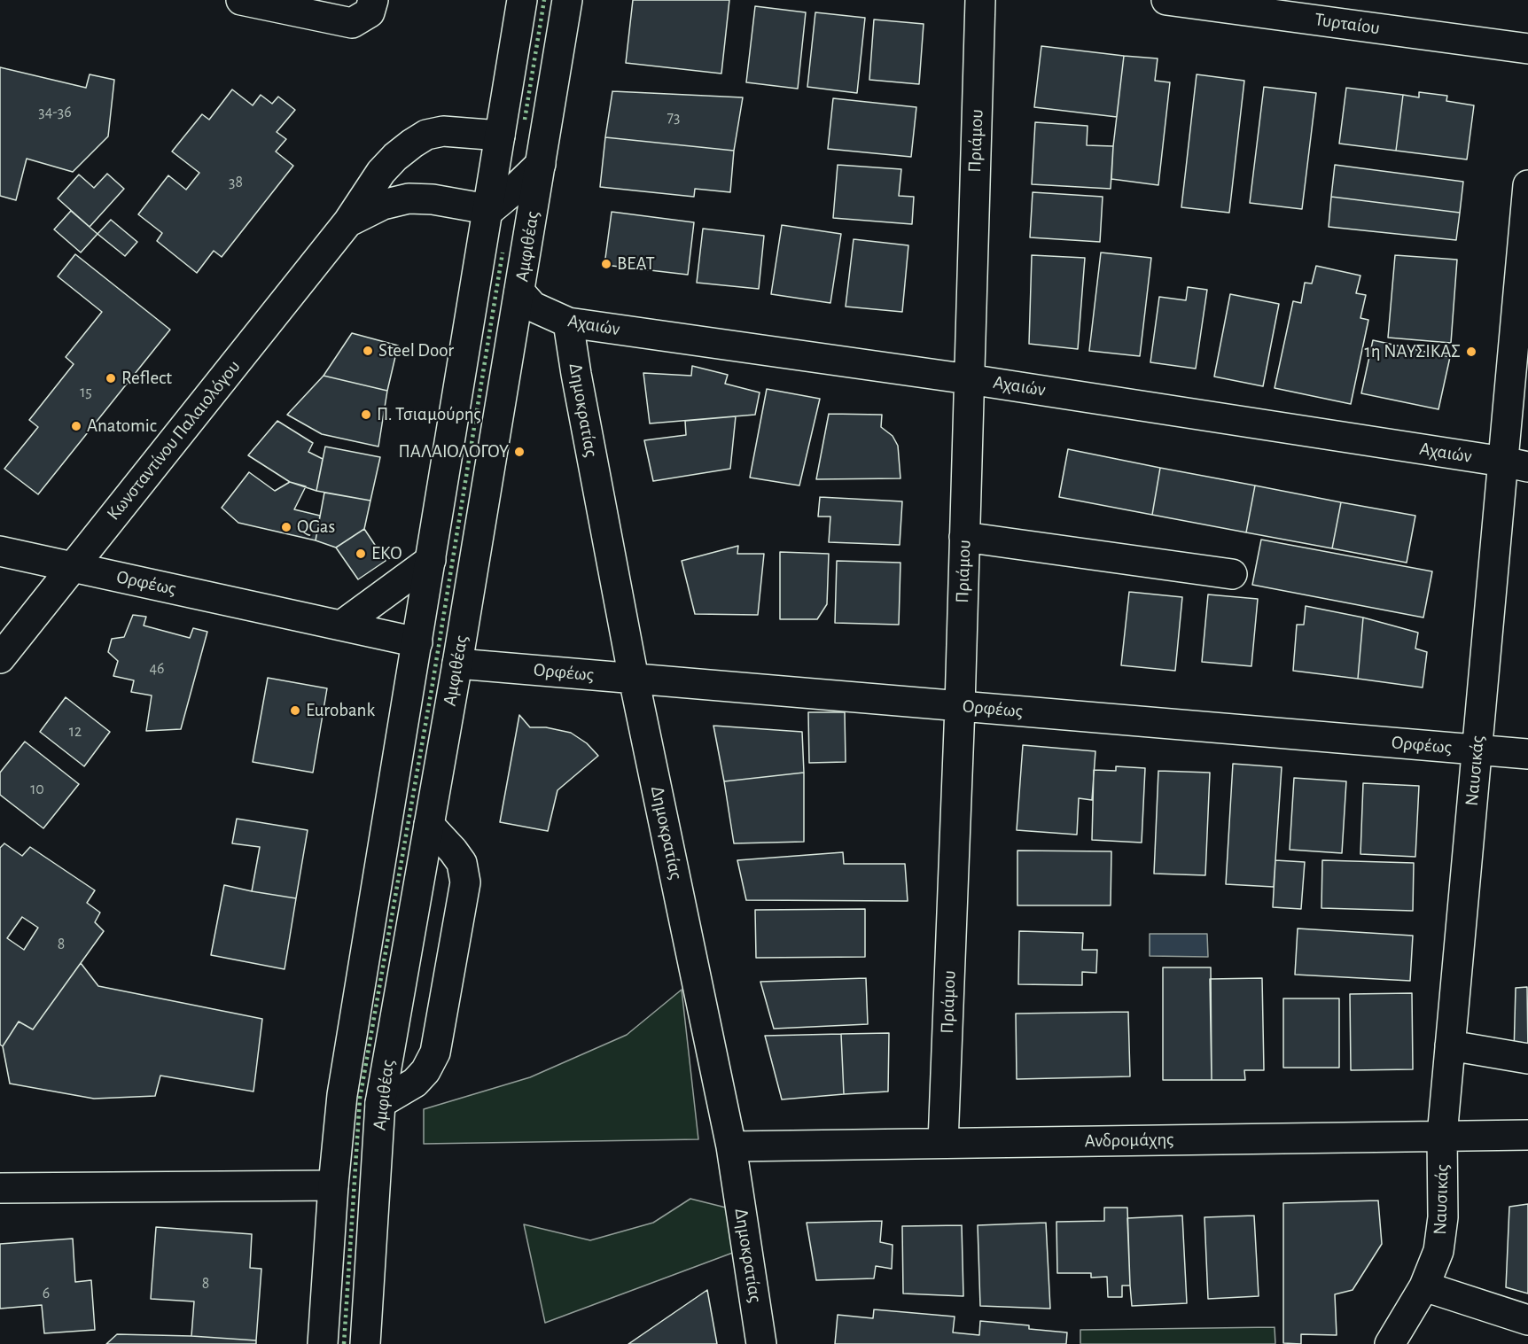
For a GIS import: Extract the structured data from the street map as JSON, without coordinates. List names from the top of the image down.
{
  "streets": {
    "street": [
      "Τυρταίου",
      "Πριάμου",
      "Αμφιθέας",
      "Αχαιών",
      "Δημοκρατίας",
      "Κωνσταντίνου Παλαιολόγου",
      "Ορφέως",
      "Ναυσικάς",
      "Ανδρομάχης"
    ]
  },
  "crossings": [
    ["Πριάμου", "Αχαιών"],
    ["Πριάμου", "Ορφέως"],
    ["Πριάμου", "Ανδρομάχης"],
    ["Αμφιθέας", "Αχαιών"],
    ["Αμφιθέας", "Ορφέως"],
    ["Αχαιών", "Δημοκρατίας"],
    ["Αχαιών", "Ναυσικάς"],
    ["Δημοκρατίας", "Ορφέως"],
    ["Δημοκρατίας", "Ανδρομάχης"],
    ["Κωνσταντίνου Παλαιολόγου", "Ορφέως"],
    ["Ορφέως", "Ναυσικάς"],
    ["Ναυσικάς", "Ανδρομάχης"]
  ],
  "places": [
    "ΒΕΑΤ",
    "Steel Door",
    "1η ΝΑΥΣΙΚΑΣ",
    "Reflect",
    "Π. Τσιαμούρης",
    "Anatomic",
    "ΠΑΛΑΙΟΛΟΓΟΥ",
    "QGas",
    "EKO",
    "Eurobank"
  ],
  "house_numbers": [
    "34-36",
    "73",
    "38",
    "15",
    "46",
    "12",
    "10",
    "8",
    "8",
    "6"
  ]
}
